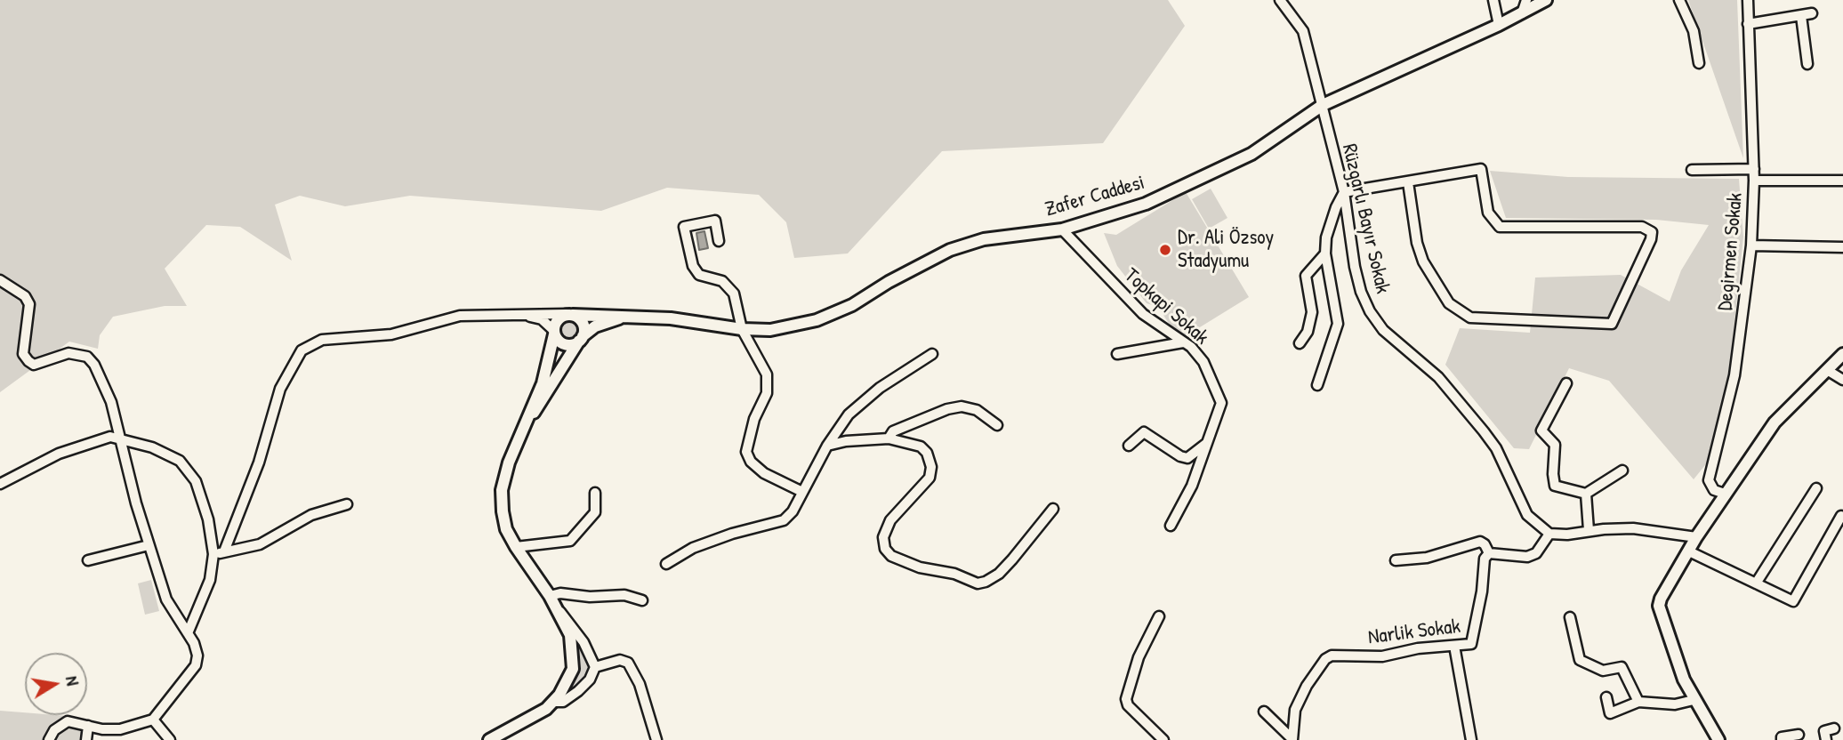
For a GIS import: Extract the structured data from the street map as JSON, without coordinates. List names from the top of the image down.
{
  "streets": {
    "street": [
      "Zafer Caddesi",
      "Rüzgarlı Bayır Sokak",
      "Degirmen Sokak",
      "Topkapi Sokak",
      "Narlik Sokak"
    ]
  },
  "crossings": [
    ["Zafer Caddesi", "Rüzgarlı Bayır Sokak"],
    ["Zafer Caddesi", "Topkapi Sokak"]
  ],
  "places": ["Dr. Ali Özsoy Stadyumu"],
  "north": "right"
}
